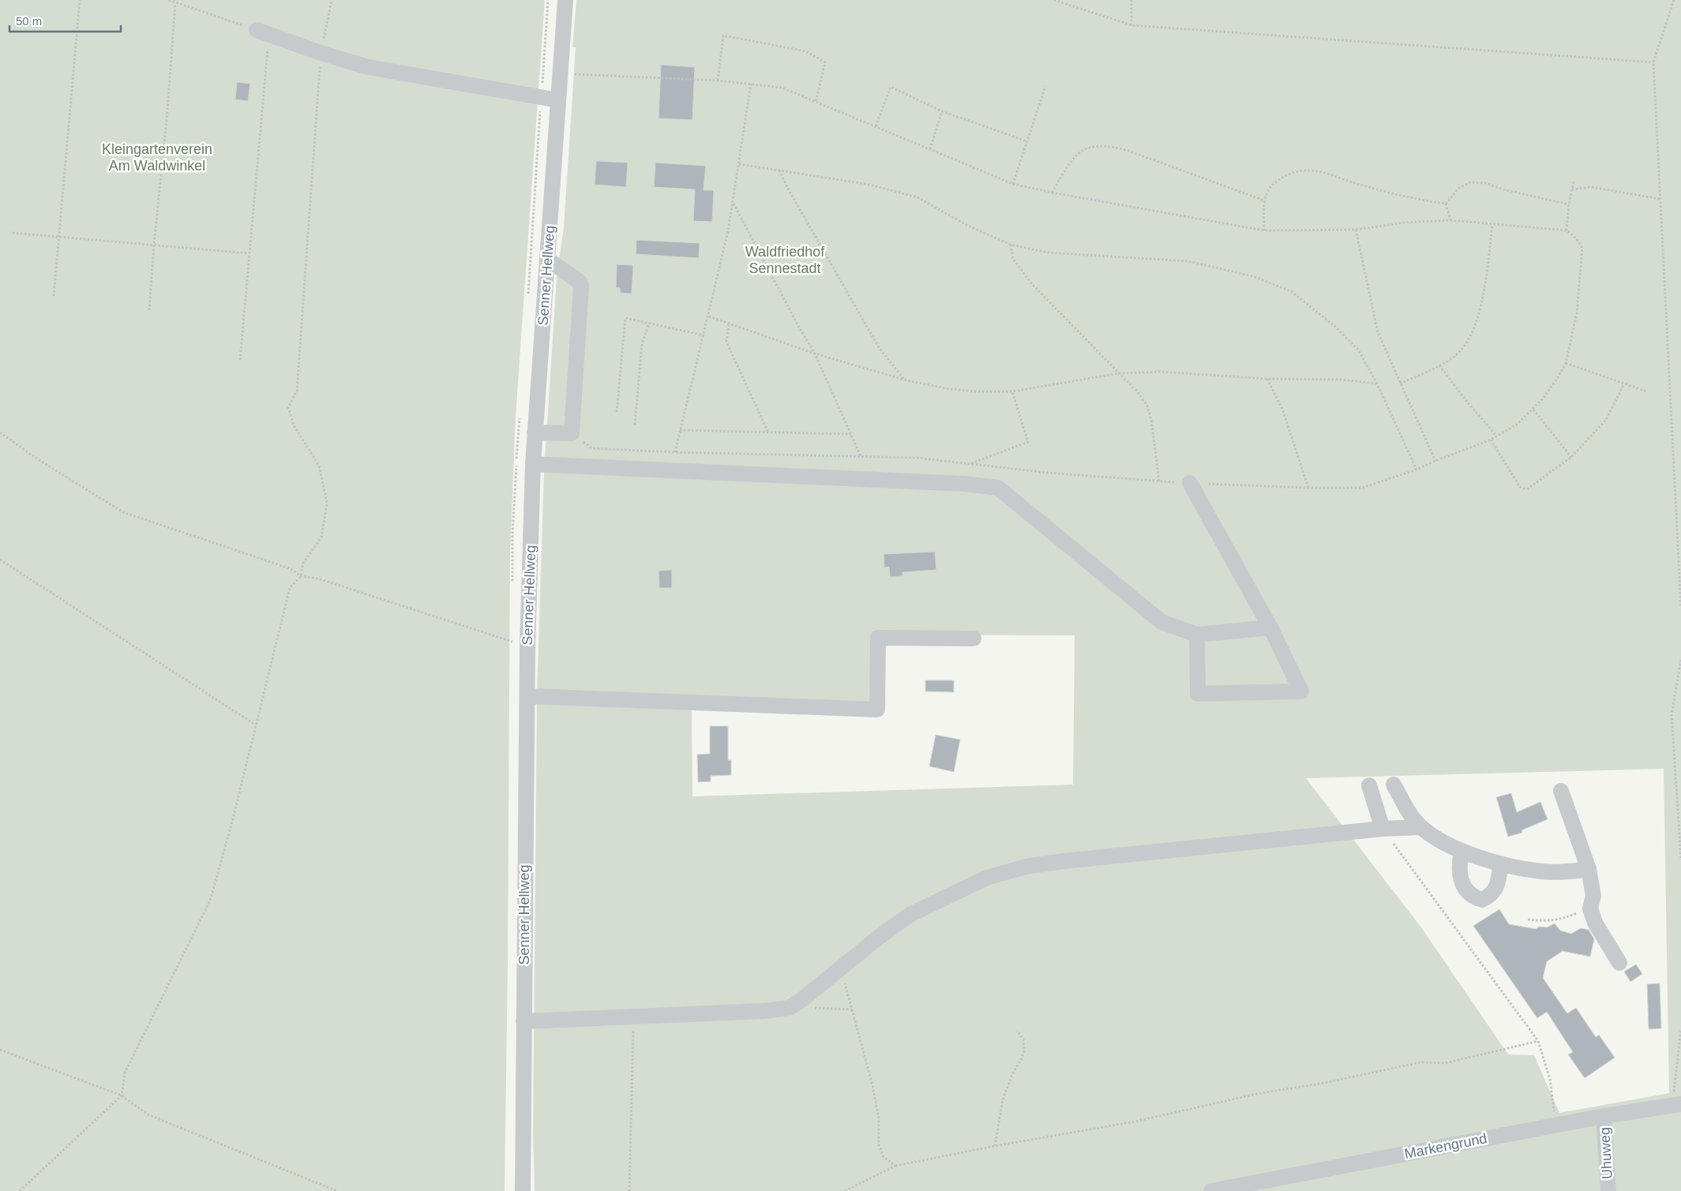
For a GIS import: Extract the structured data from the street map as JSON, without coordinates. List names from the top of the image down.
{
  "streets": {
    "street": ["Senner Hellweg", "Markengrund", "Uhuweg"]
  },
  "crossings": [
    ["Markengrund", "Uhuweg"]
  ],
  "parks": ["Kleingartenverein Am Waldwinkel", "Waldfriedhof Sennestadt"],
  "scale_bar": "50 m"
}
